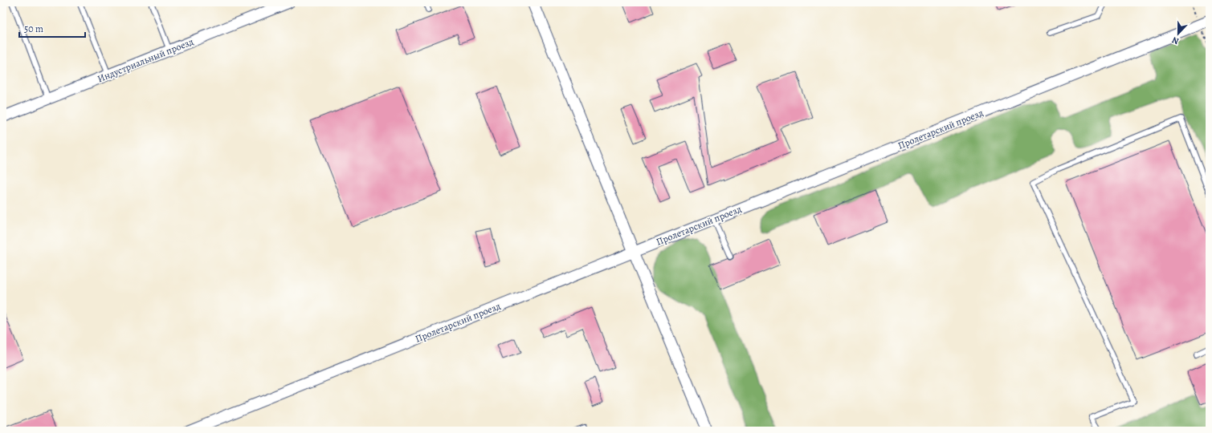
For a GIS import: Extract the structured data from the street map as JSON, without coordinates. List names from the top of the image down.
{
  "streets": {
    "street": ["Индустриальный проезд", "Пролетарский проезд"]
  },
  "scale_bar": "50 m",
  "north": "bottom"
}
